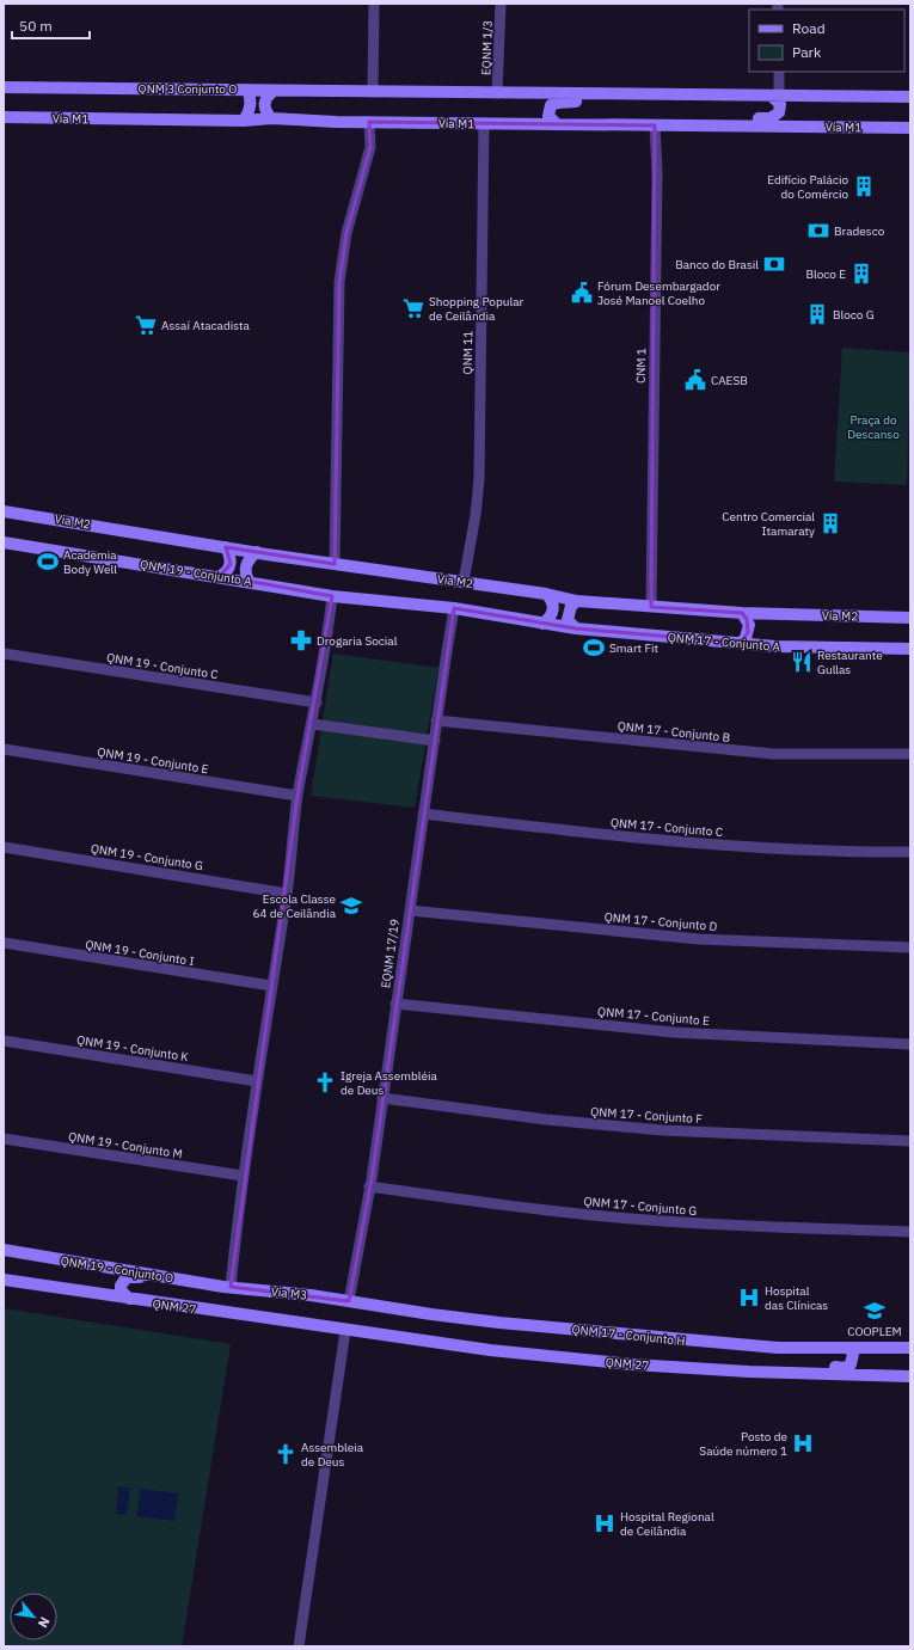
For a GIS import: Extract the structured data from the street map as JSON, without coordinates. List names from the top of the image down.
{
  "streets": {
    "main road": [
      "QNM 3 Conjunto O",
      "Via M1",
      "Via M2",
      "QNM 19 - Conjunto A",
      "QNM 17 - Conjunto A",
      "QNM 19 - Conjunto O",
      "Via M3",
      "QNM 27",
      "QNM 17 - Conjunto H"
    ],
    "street": [
      "EQNM 1/3",
      "QNM 11",
      "CNM 1",
      "QNM 19 - Conjunto C",
      "QNM 17 - Conjunto B",
      "QNM 19 - Conjunto E",
      "QNM 17 - Conjunto C",
      "QNM 19 - Conjunto G",
      "QNM 17 - Conjunto D",
      "QNM 19 - Conjunto I",
      "EQNM 17/19",
      "QNM 17 - Conjunto E",
      "QNM 19 - Conjunto K",
      "QNM 17 - Conjunto F",
      "QNM 19 - Conjunto M",
      "QNM 17 - Conjunto G"
    ]
  },
  "crossings": [
    ["Via M1", "QNM 11"],
    ["Via M1", "CNM 1"],
    ["QNM 11", "Via M2"],
    ["CNM 1", "Via M2"],
    ["QNM 17 - Conjunto A", "EQNM 17/19"],
    ["QNM 17 - Conjunto B", "EQNM 17/19"],
    ["QNM 17 - Conjunto C", "EQNM 17/19"],
    ["QNM 17 - Conjunto D", "EQNM 17/19"],
    ["EQNM 17/19", "QNM 17 - Conjunto E"],
    ["EQNM 17/19", "QNM 17 - Conjunto F"],
    ["EQNM 17/19", "QNM 17 - Conjunto G"],
    ["EQNM 17/19", "Via M3"],
    ["EQNM 17/19", "QNM 17 - Conjunto H"],
    ["QNM 19 - Conjunto O", "Via M3"],
    ["Via M3", "QNM 17 - Conjunto H"]
  ],
  "parks": ["Praça do Descanso"],
  "places": {
    "building": [
      "Edifício Palácio do Comércio",
      "Bloco E",
      "Bloco G",
      "Centro Comercial Itamaraty"
    ],
    "bank": ["Bradesco", "Banco do Brasil"],
    "public building": ["Fórum Desembargador José Manoel Coelho", "CAESB"],
    "supermarket": ["Shopping Popular de Ceilândia", "Assaí Atacadista"],
    "sports": ["Academia Body Well", "Smart Fit"],
    "pharmacy": ["Drogaria Social"],
    "restaurant": ["Restaurante Gullas"],
    "school or university": ["Escola Classe 64 de Ceilândia", "COOPLEM"],
    "church": ["Igreja Assembléia de Deus", "Assembleia de Deus"],
    "hospital": ["Hospital das Clínicas", "Posto de Saúde número 1", "Hospital Regional de Ceilândia"]
  },
  "legend": ["Road", "Park"],
  "scale_bar": "50 m",
  "north": "bottom right"
}
